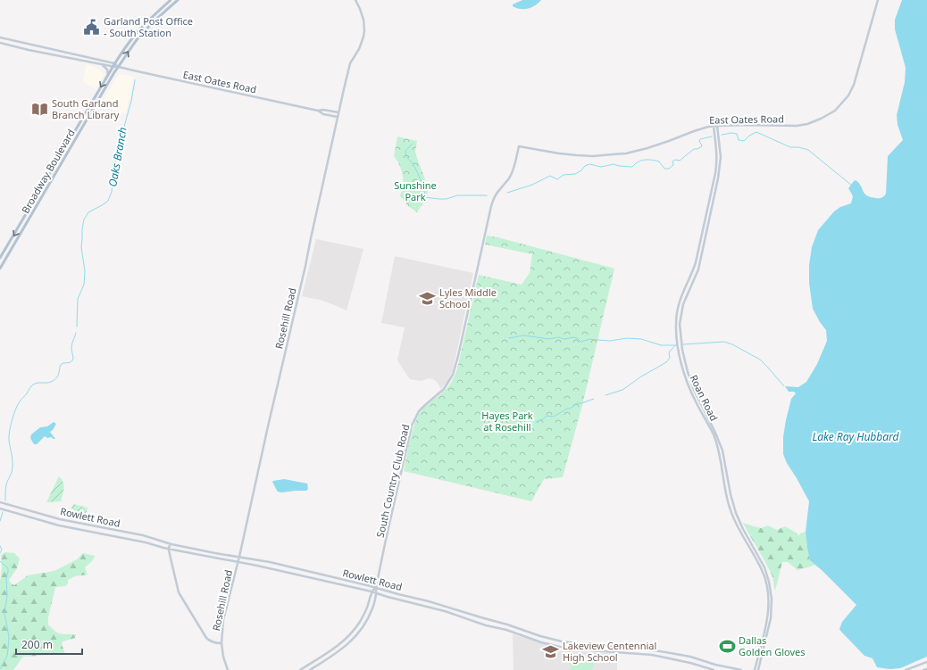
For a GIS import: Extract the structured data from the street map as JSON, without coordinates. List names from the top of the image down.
{
  "streets": {
    "main road": ["Broadway Boulevard"],
    "street": [
      "East Oates Road",
      "Rosehill Road",
      "Roan Road",
      "South Country Club Road",
      "Rowlett Road"
    ]
  },
  "crossings": [
    ["East Oates Road", "Broadway Boulevard"],
    ["East Oates Road", "Rosehill Road"],
    ["East Oates Road", "Roan Road"],
    ["East Oates Road", "South Country Club Road"],
    ["Rosehill Road", "Rowlett Road"],
    ["South Country Club Road", "Rowlett Road"]
  ],
  "water": ["Oaks Branch", "Lake Ray Hubbard"],
  "parks": ["Sunshine Park", "Hayes Park at Rosehill"],
  "places": {
    "public building": ["Garland Post Office - South Station"],
    "library": ["South Garland Branch Library"],
    "school or university": ["Lyles Middle School", "Lakeview Centennial High School"],
    "sports": ["Dallas Golden Gloves"]
  },
  "scale_bar": "200 m"
}
